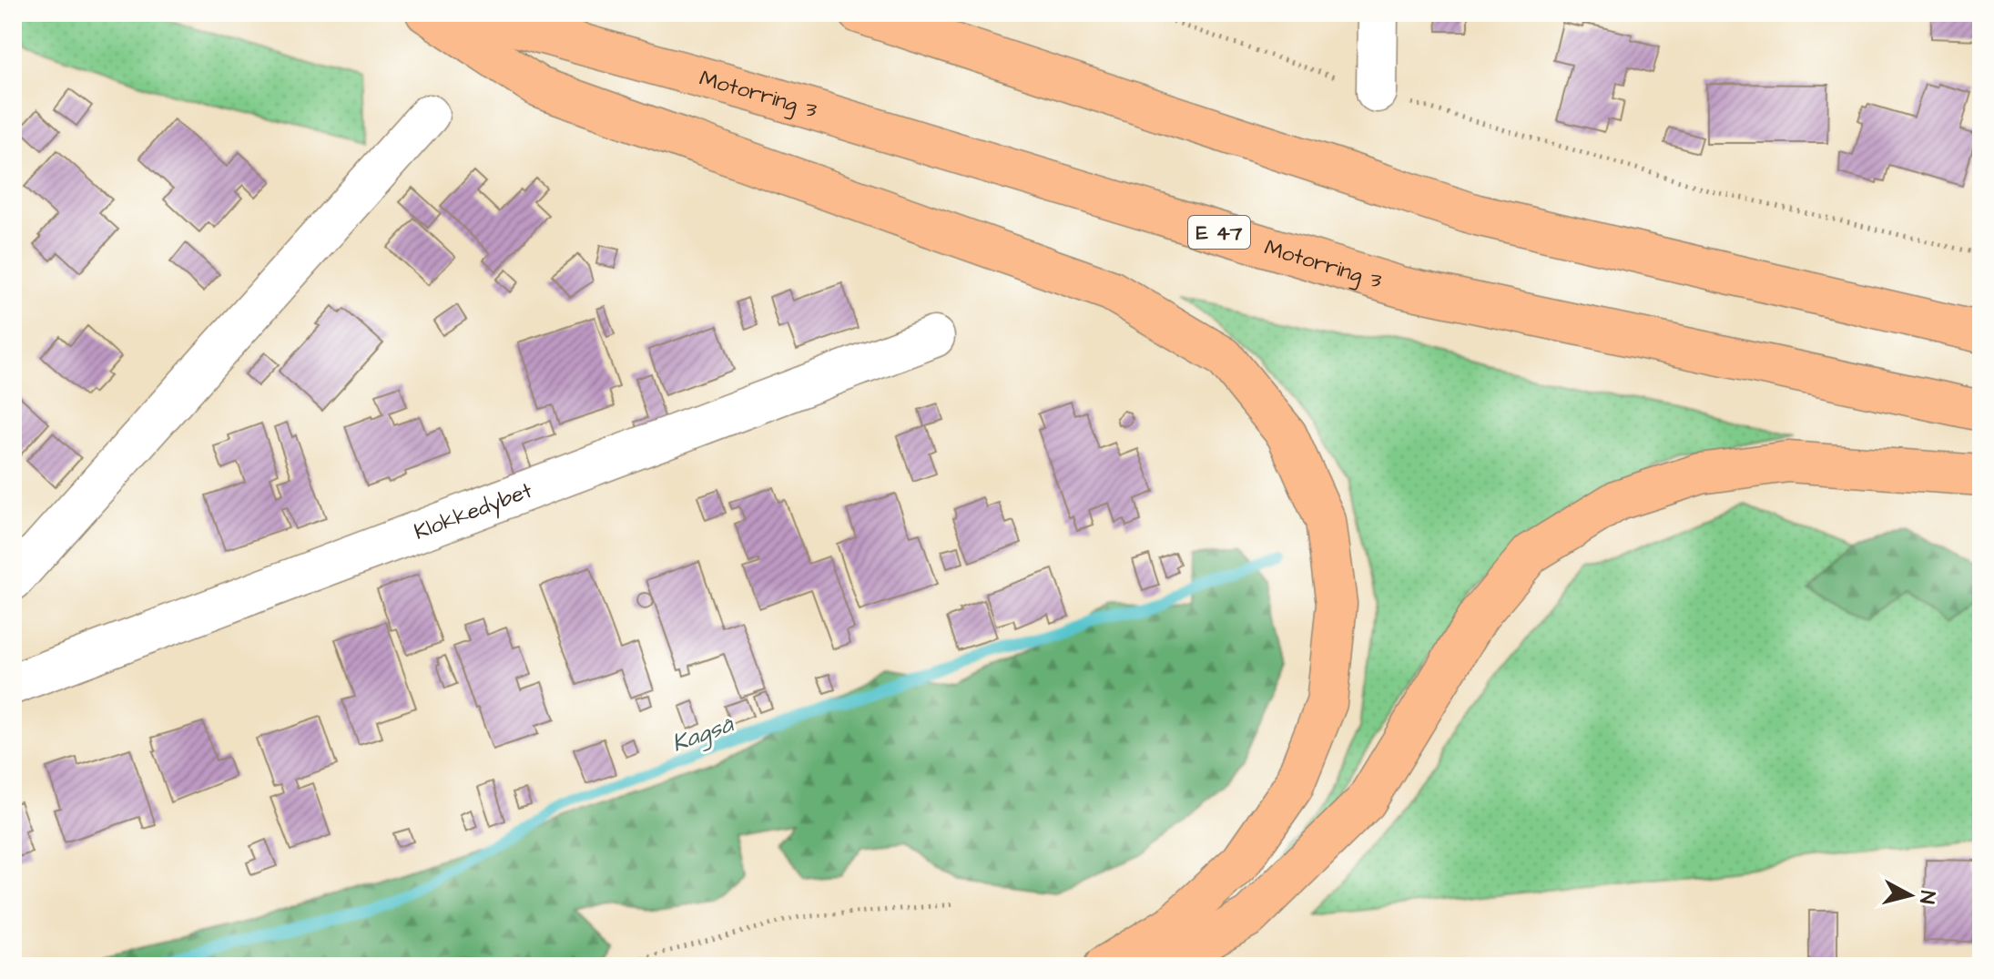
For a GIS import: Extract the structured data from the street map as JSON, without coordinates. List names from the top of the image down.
{
  "streets": {
    "highway": ["Motorring 3", "E 47"],
    "street": ["Klokkedybet"]
  },
  "water": ["Kagså"],
  "north": "right"
}
